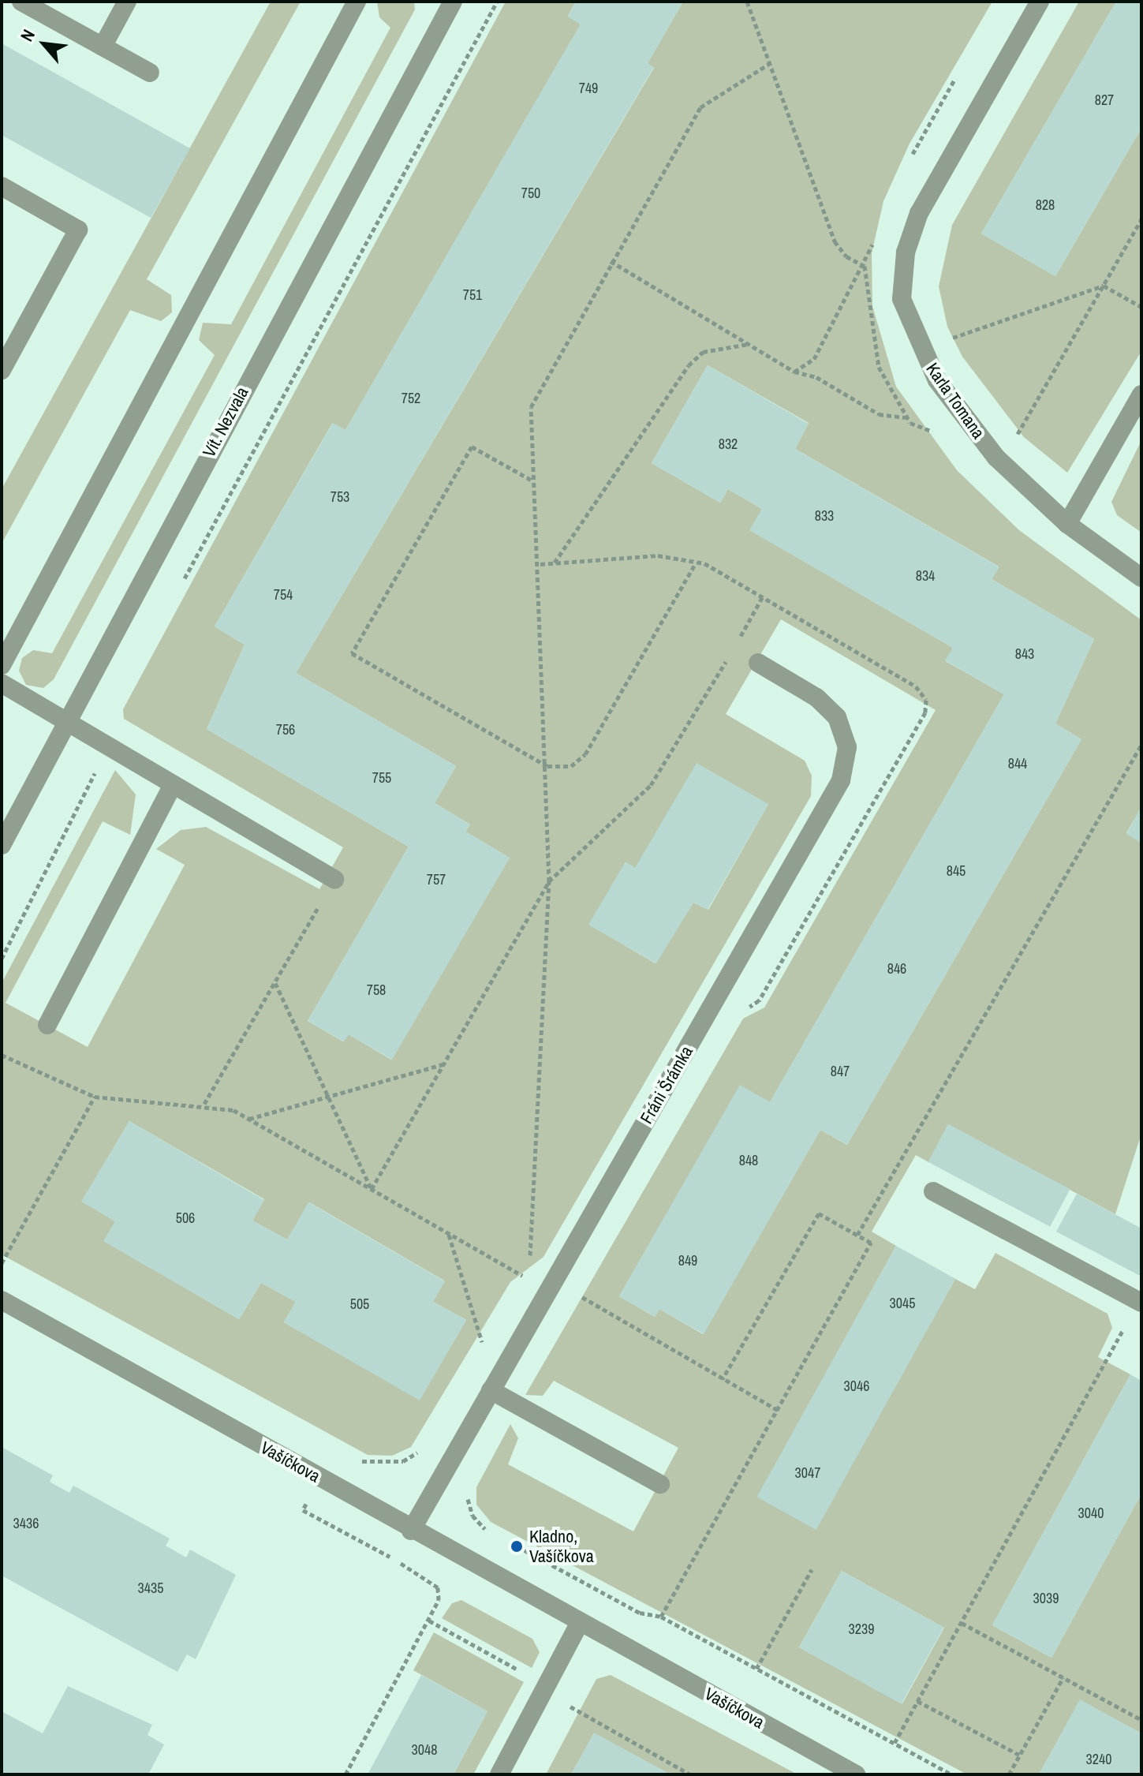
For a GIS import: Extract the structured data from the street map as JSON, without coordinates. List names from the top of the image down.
{
  "streets": {
    "street": [
      "Karla Tomana",
      "Vít. Nezvala",
      "Fráni Šrámka",
      "Vašíčkova"
    ]
  },
  "crossings": [
    ["Fráni Šrámka", "Vašíčkova"]
  ],
  "places": ["Kladno, Vašíčkova"],
  "house_numbers": [
    "749",
    "827",
    "750",
    "828",
    "751",
    "752",
    "832",
    "753",
    "833",
    "834",
    "754",
    "843",
    "756",
    "844",
    "755",
    "845",
    "757",
    "846",
    "758",
    "847",
    "848",
    "506",
    "849",
    "3045",
    "505",
    "3046",
    "3047",
    "3040",
    "3436",
    "3435",
    "3039",
    "3239",
    "3048",
    "3240"
  ],
  "north": "top left"
}
